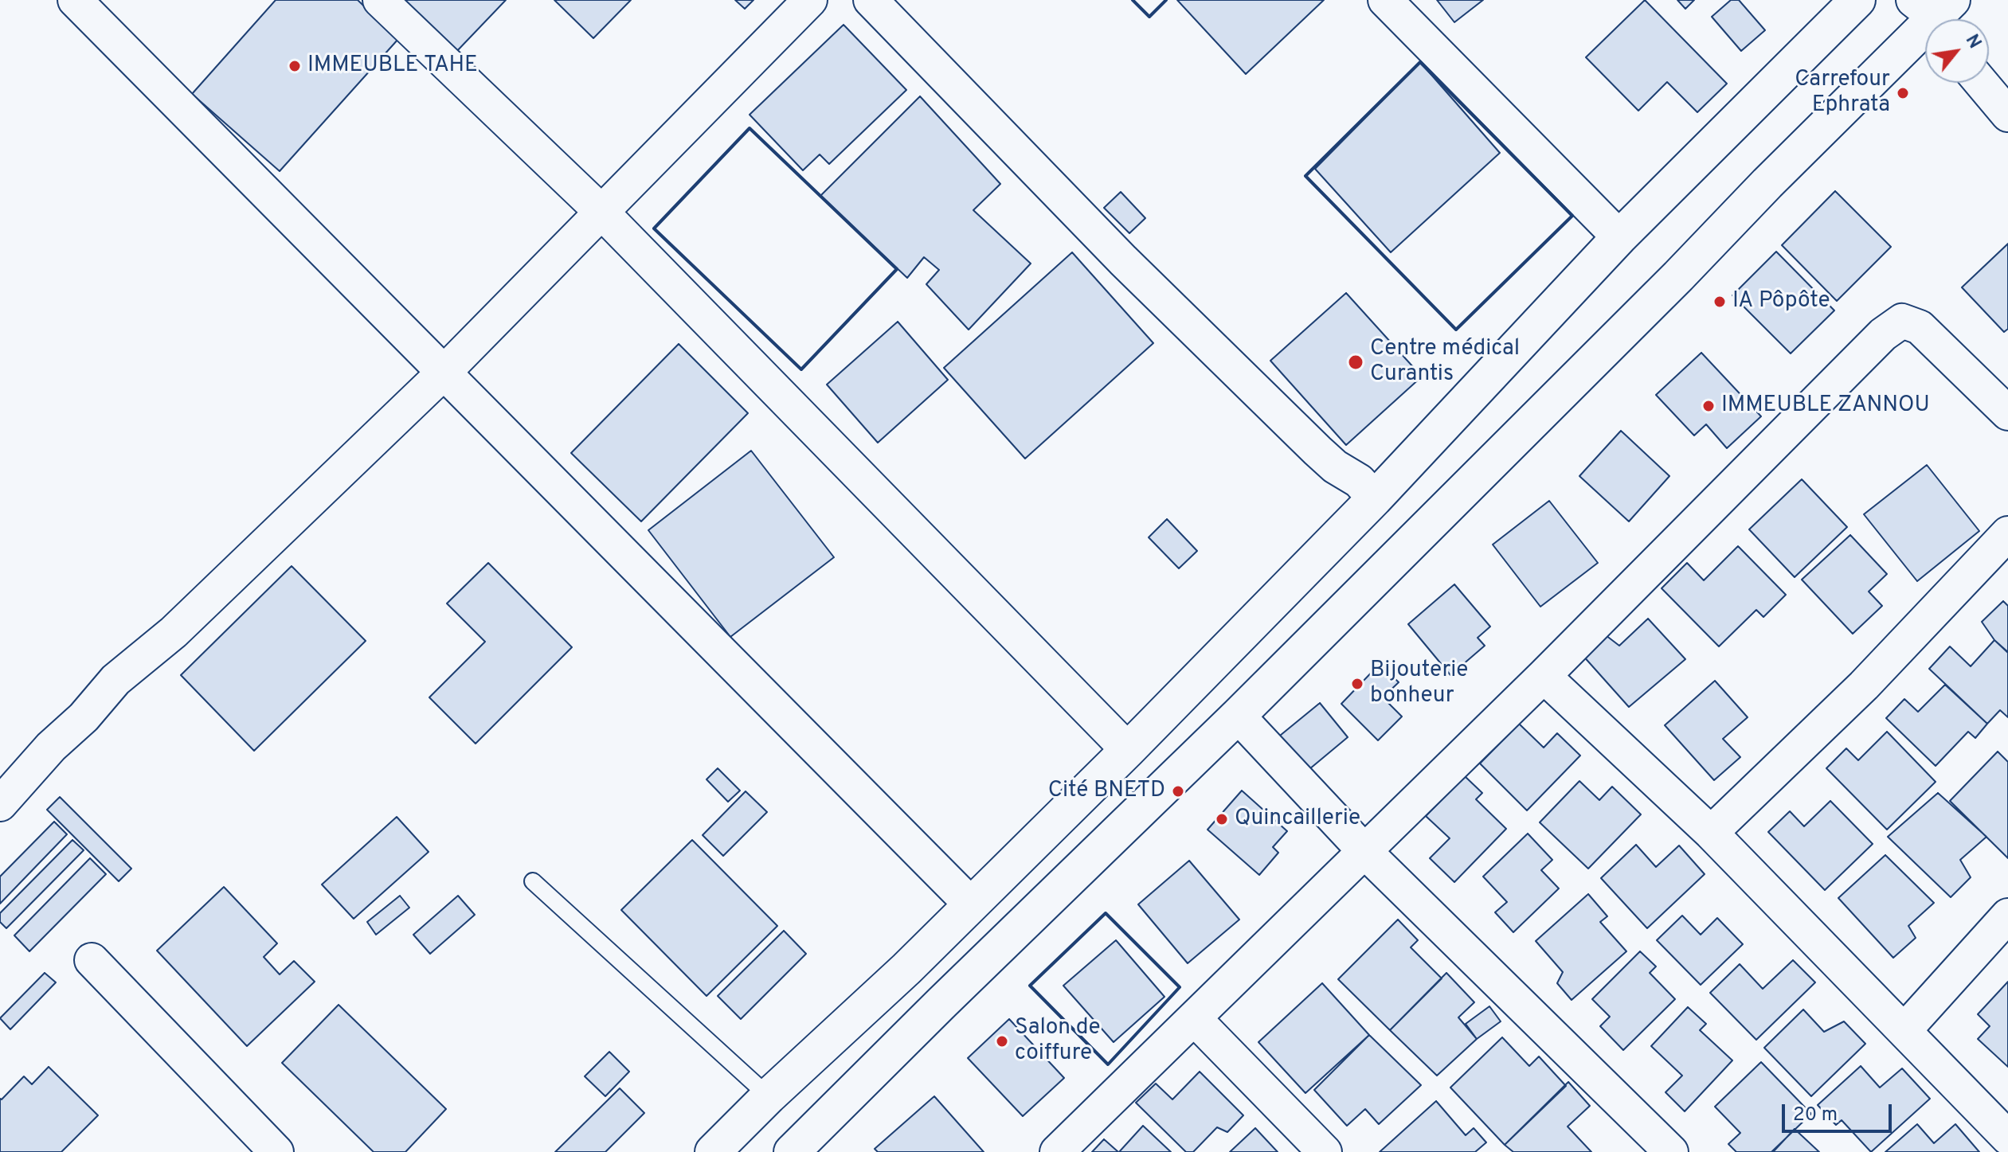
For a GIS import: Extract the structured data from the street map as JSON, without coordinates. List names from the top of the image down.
{
  "places": [
    "IMMEUBLE TAHE",
    "Carrefour Ephrata",
    "IA Pôpôte",
    "Centre médical Curantis",
    "IMMEUBLE ZANNOU",
    "Bijouterie bonheur",
    "Cité BNETD",
    "Quincaillerie",
    "Salon de coiffure"
  ],
  "scale_bar": "20 m",
  "north": "top right"
}
